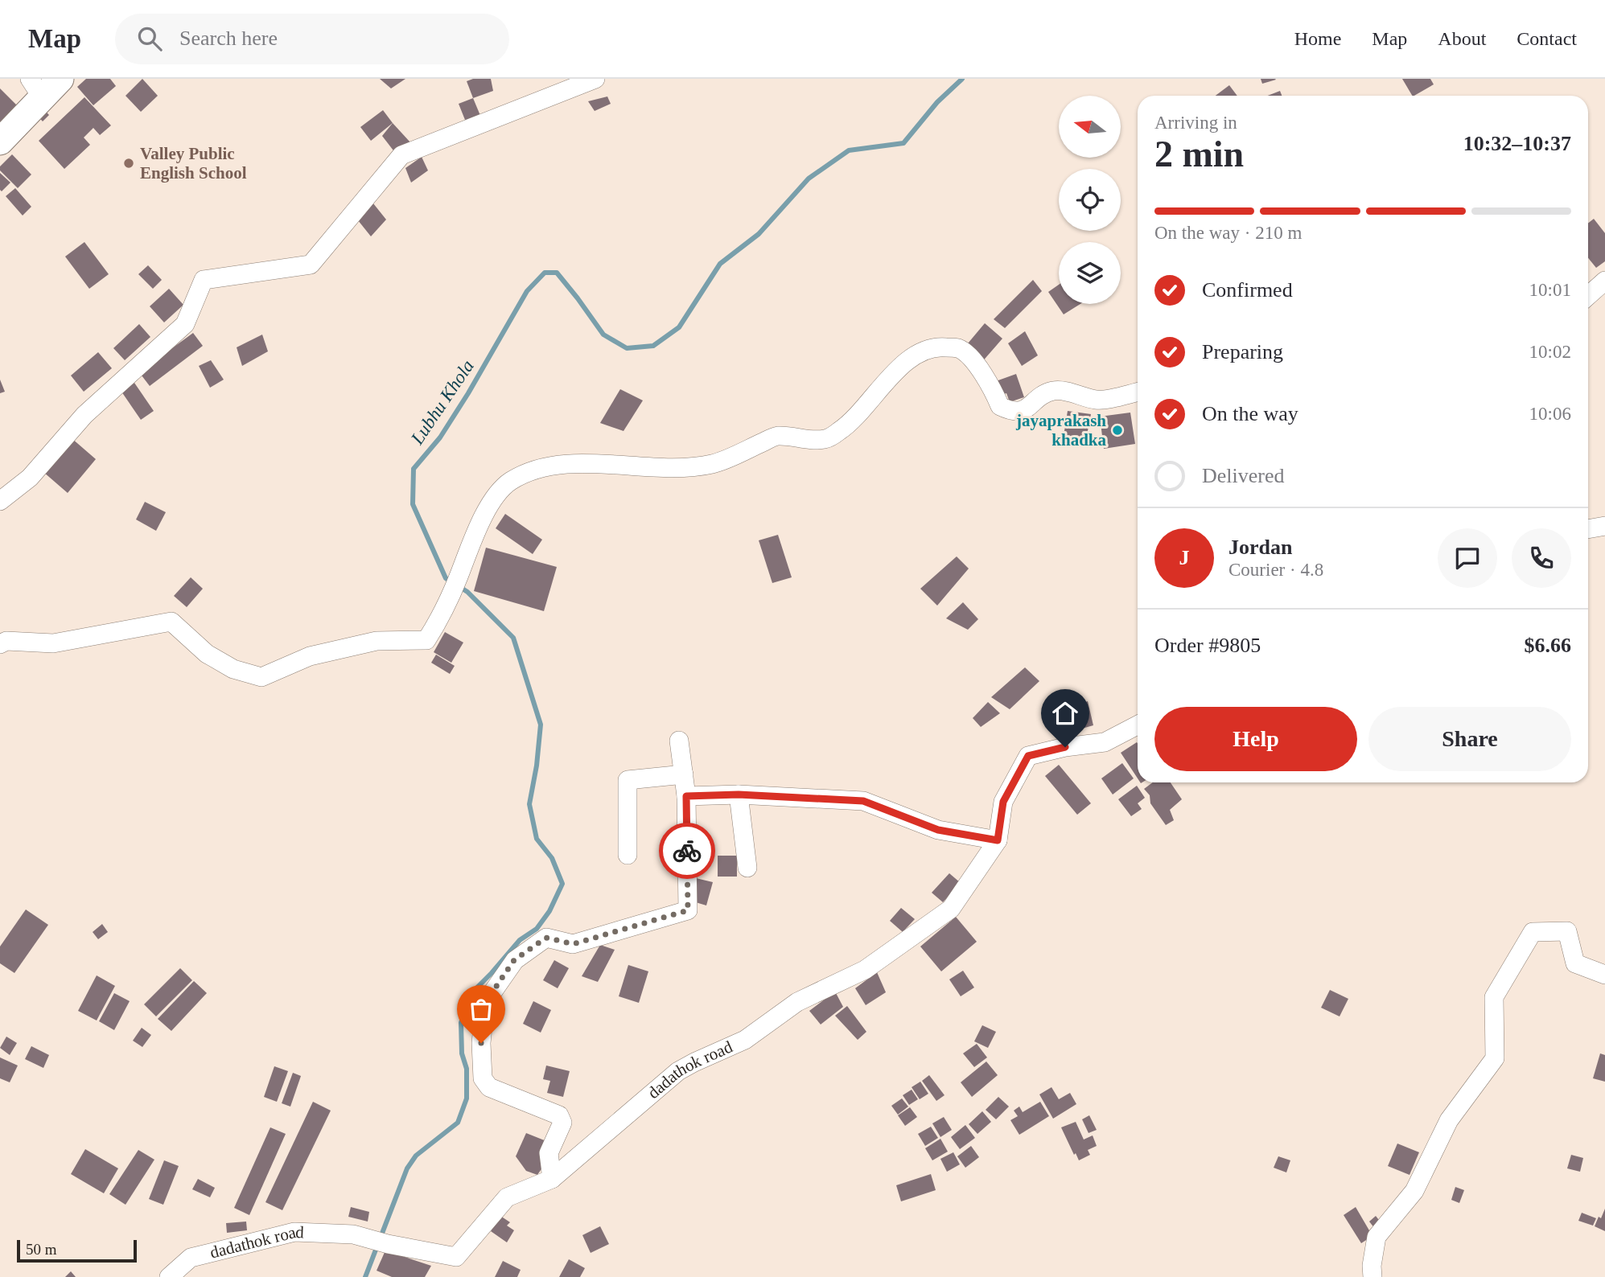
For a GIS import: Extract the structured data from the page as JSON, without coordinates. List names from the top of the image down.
{
  "streets": {
    "street": ["dadathok road"]
  },
  "water": ["Lubhu Khola"],
  "places": ["Valley Public English School", "jayaprakash khadka"],
  "scale_bar": "50 m",
  "north": "left",
  "page": {
    "header": "Map",
    "search": "Search here",
    "nav": [
      "Home",
      "Map",
      "About",
      "Contact"
    ],
    "heading": ["2 min", "Arriving in", "10:32–10:37"],
    "panel": [
      "Jordan",
      "Courier · 4.8",
      "Order #9805",
      "$6.66"
    ],
    "bar": "On the way · 210 m",
    "list": [
      ["Confirmed", "10:01"],
      ["Preparing", "10:02"],
      ["On the way", "10:06"],
      "Delivered"
    ],
    "round": "J",
    "buttons": ["Help", "Share"],
    "scale": "50 m"
  }
}
